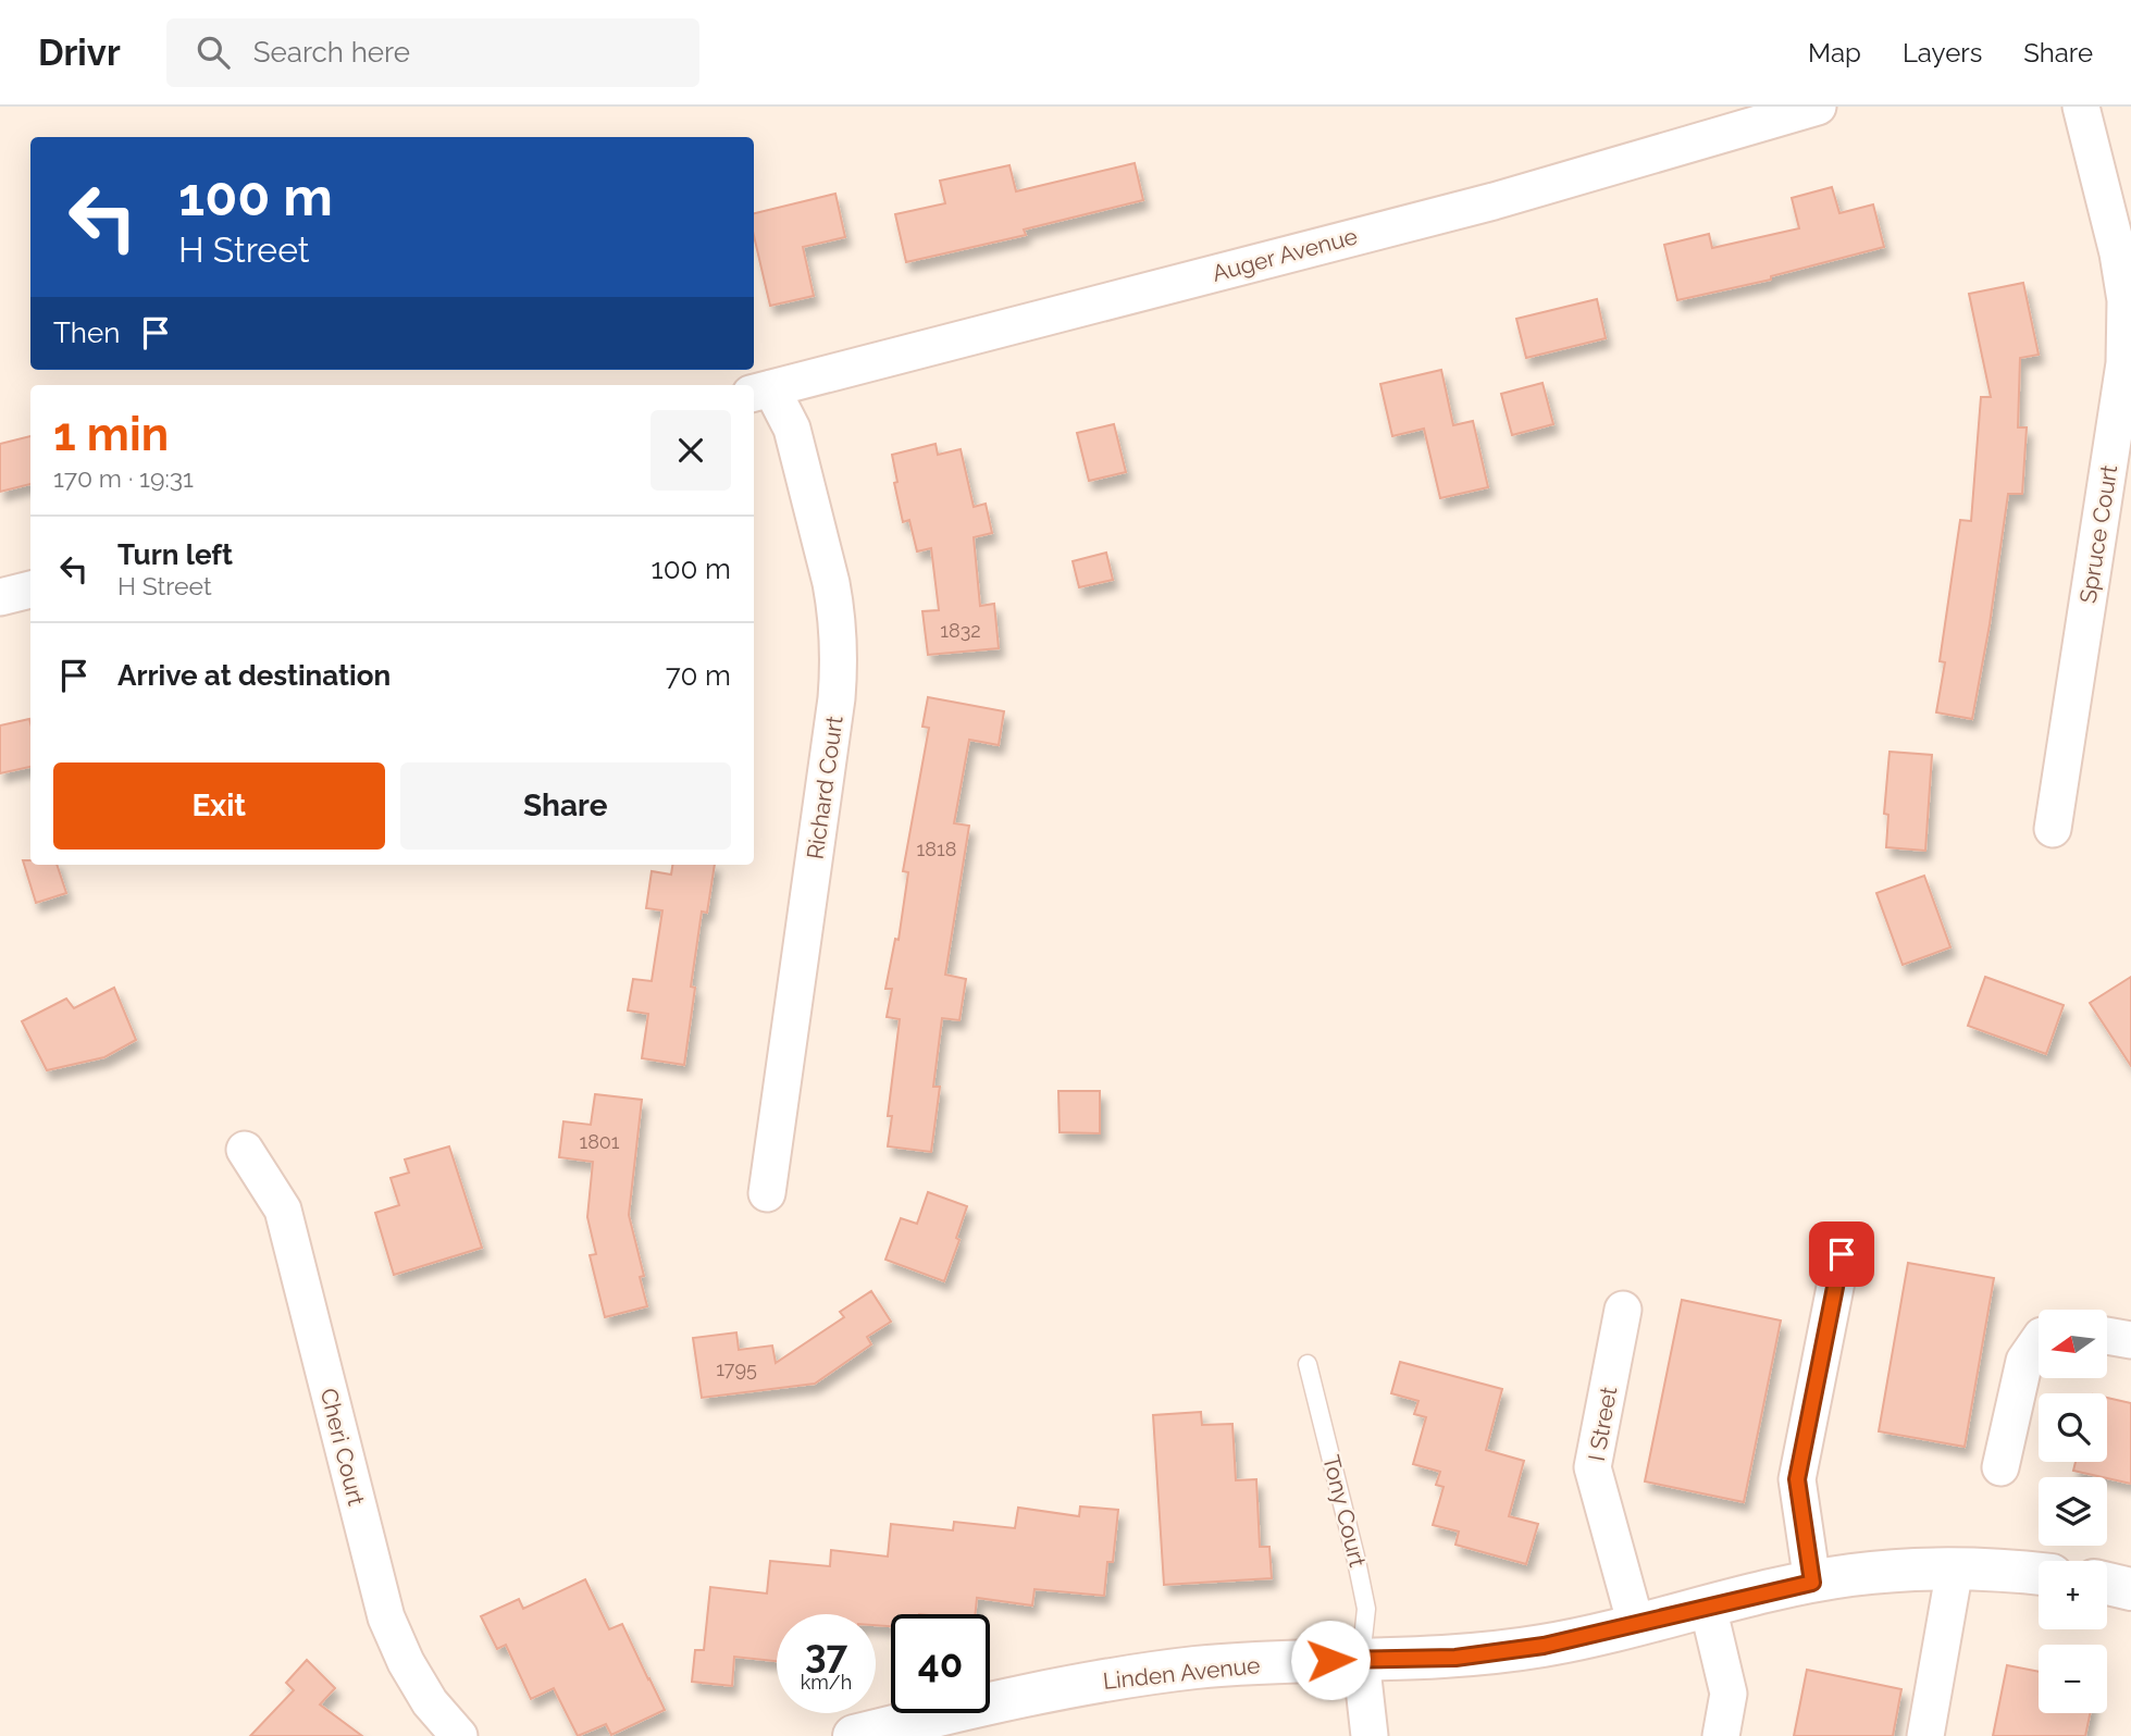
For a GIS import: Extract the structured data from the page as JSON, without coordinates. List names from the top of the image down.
{
  "streets": {
    "street": [
      "Auger Avenue",
      "Spruce Court",
      "Richard Court",
      "I Street",
      "Cheri Court",
      "Linden Avenue"
    ],
    "lane": ["Tony Court"]
  },
  "crossings": [
    ["Auger Avenue", "Richard Court"],
    ["I Street", "Linden Avenue"],
    ["Tony Court", "Linden Avenue"]
  ],
  "house_numbers": [
    "1832",
    "1818",
    "1801",
    "1795"
  ],
  "north": "left",
  "page": {
    "header": "Drivr",
    "search": "Search here",
    "nav": ["Map", "Layers", "Share"],
    "turn": ["100 m", "H Street"],
    "then": "Then",
    "heading": ["1 min", "170 m · 19:31"],
    "list": [
      {
        "name": "Turn left",
        "note": "H Street",
        "value": "100 m"
      },
      {
        "name": "Arrive at destination",
        "value": "70 m"
      }
    ],
    "buttons": ["Exit", "Share"],
    "map_buttons": ["+", "−"],
    "speed": "37 km/h",
    "limit": "40"
  }
}
